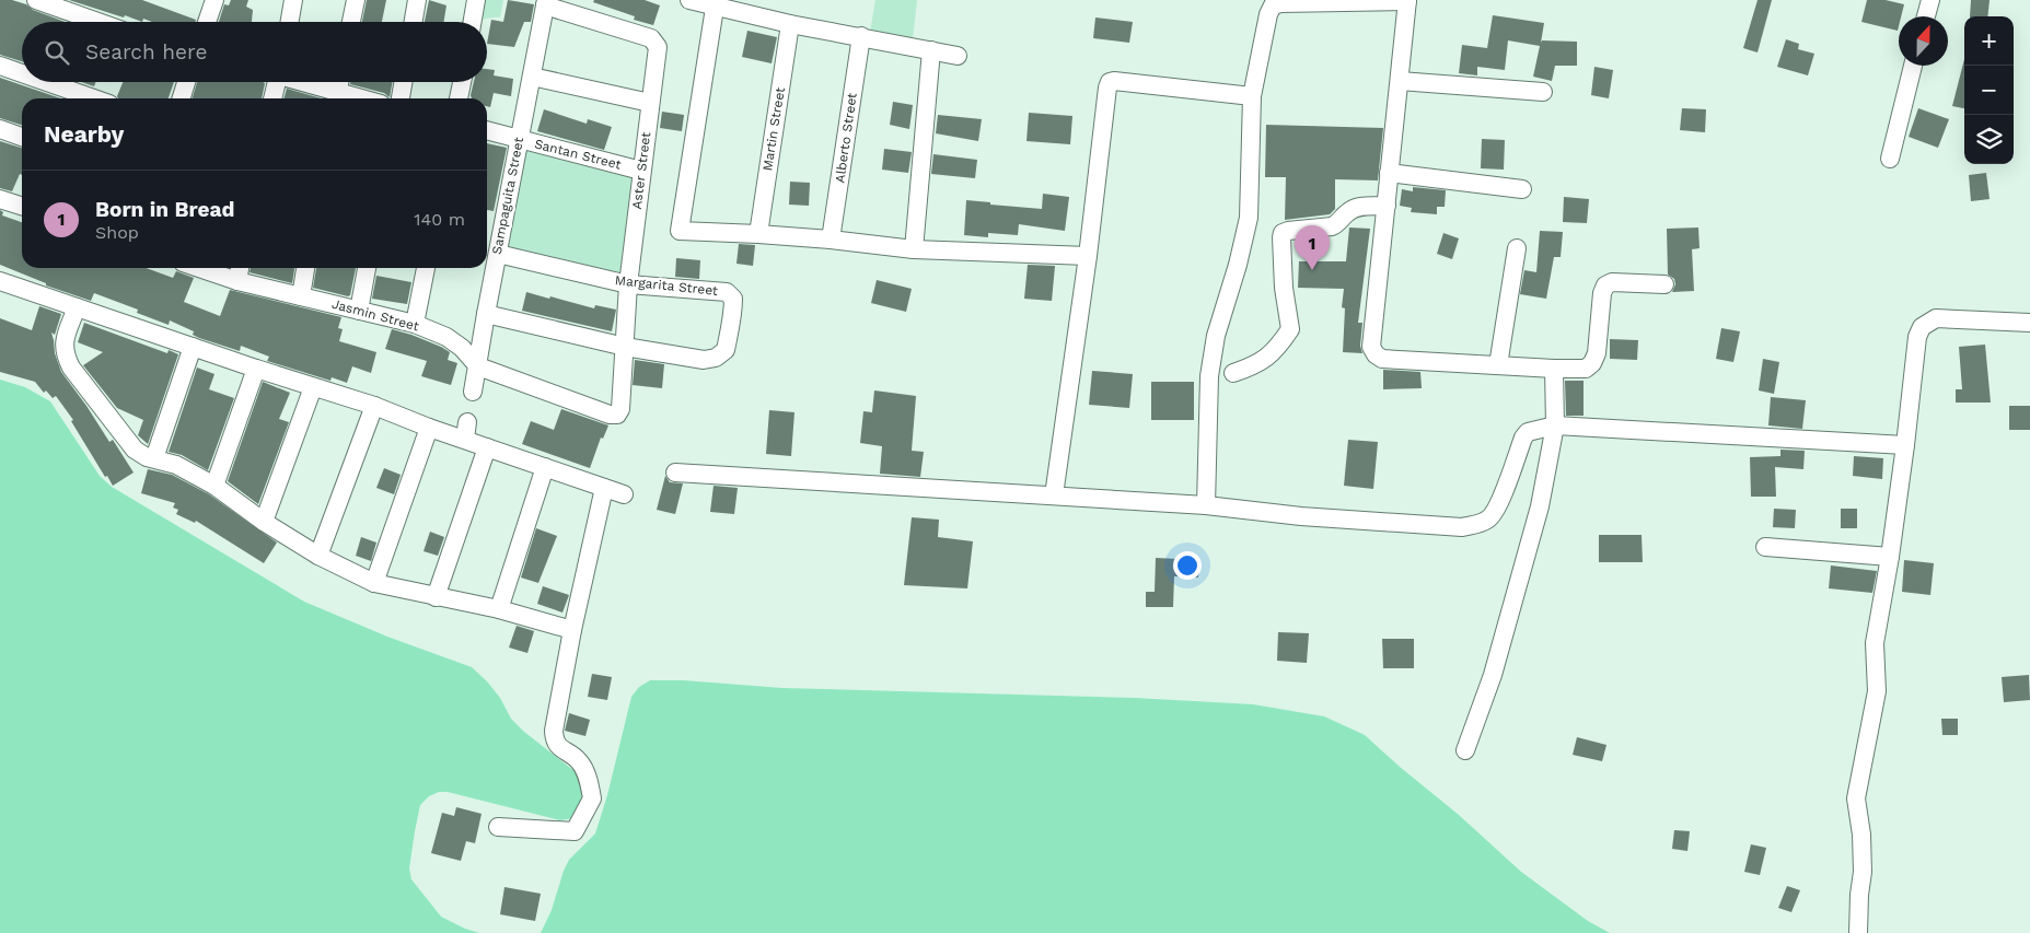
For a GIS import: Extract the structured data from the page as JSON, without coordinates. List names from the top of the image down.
{
  "streets": {
    "street": [
      "Martin Street",
      "Alberto Street",
      "Santan Street",
      "Aster Street",
      "Sampaguita Street",
      "Margarita Street",
      "Jasmin Street"
    ]
  },
  "crossings": [
    ["Santan Street", "Aster Street"],
    ["Santan Street", "Sampaguita Street"],
    ["Aster Street", "Sampaguita Street"],
    ["Aster Street", "Margarita Street"],
    ["Aster Street", "Jasmin Street"],
    ["Sampaguita Street", "Margarita Street"],
    ["Sampaguita Street", "Jasmin Street"]
  ],
  "north": "top",
  "page": {
    "map_buttons": ["+", "−"],
    "search": "Search here",
    "heading": "Nearby",
    "list": [
      {
        "mark": "1",
        "name": "Born in Bread",
        "note": "Shop",
        "value": "140 m"
      }
    ],
    "pins": "1"
  }
}
